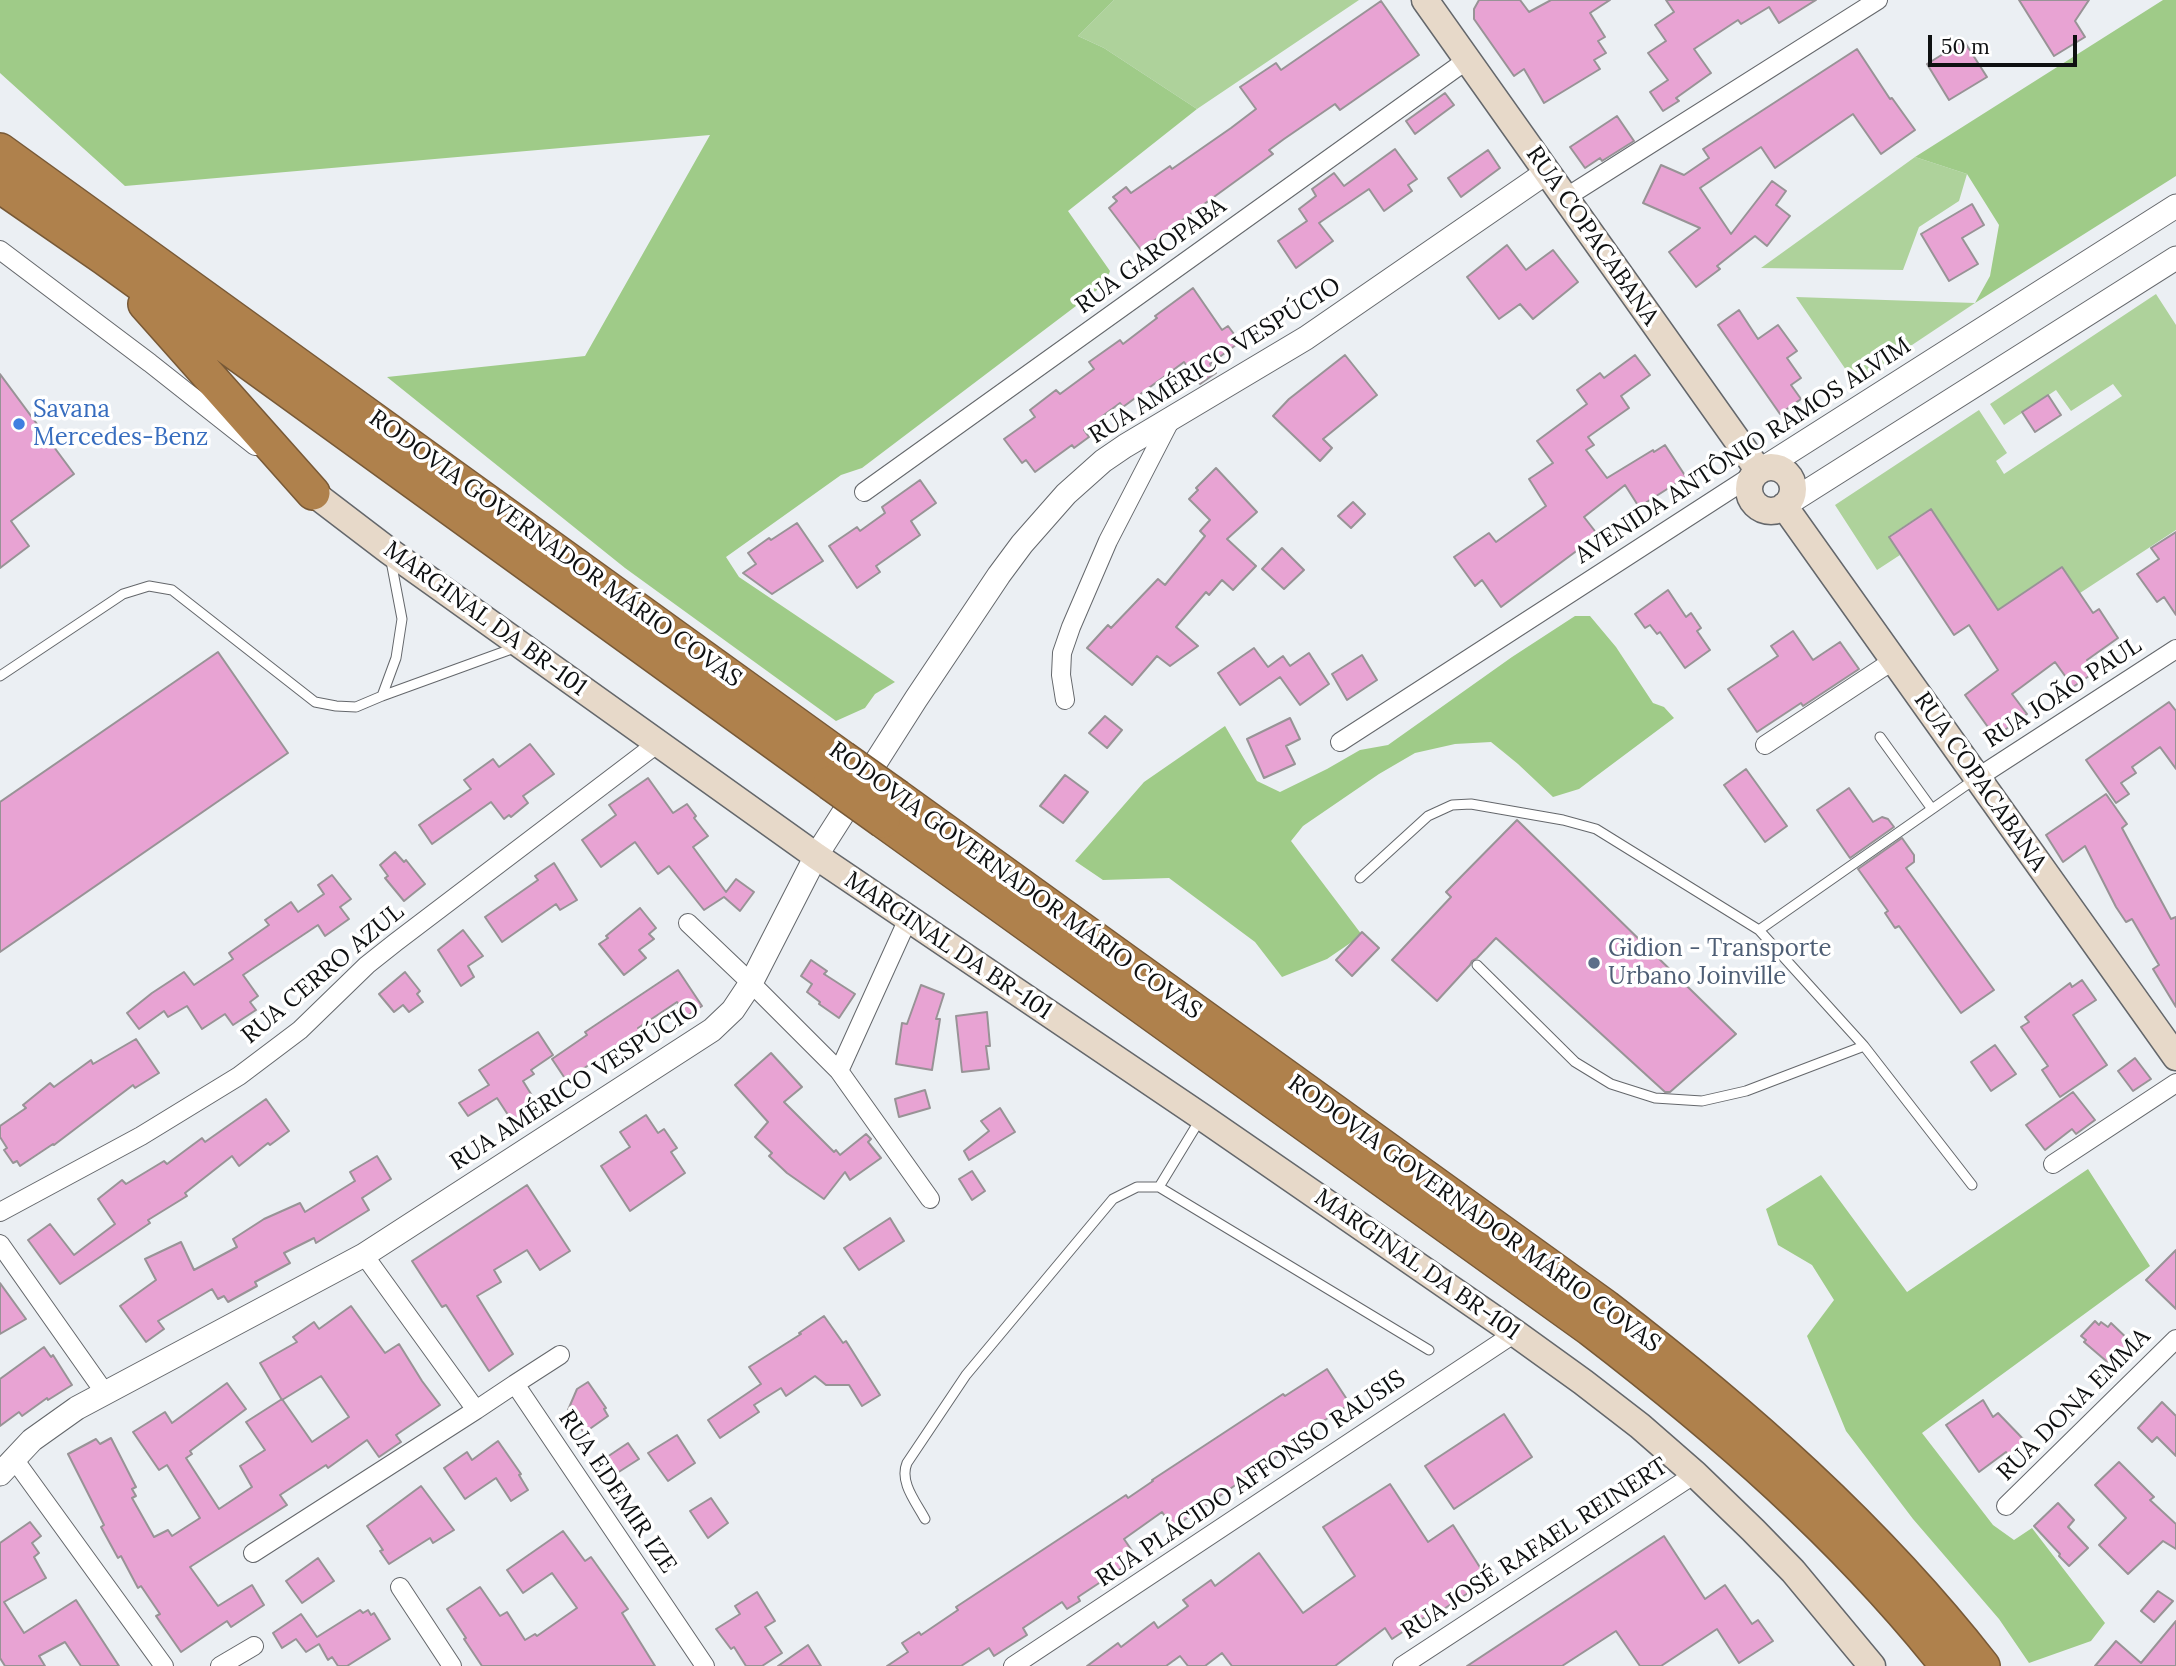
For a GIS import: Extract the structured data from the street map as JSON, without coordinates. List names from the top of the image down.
{
  "streets": {
    "highway": ["RODOVIA GOVERNADOR MÁRIO COVAS"],
    "main road": ["RUA COPACABANA", "MARGINAL DA BR-101"],
    "street": [
      "RUA GAROPABA",
      "RUA AMÉRICO VESPÚCIO",
      "AVENIDA ANTÔNIO RAMOS ALVIM",
      "RUA JOÃO PAUL",
      "RUA CERRO AZUL",
      "RUA DONA EMMA",
      "RUA PLÁCIDO AFFONSO RAUSIS",
      "RUA EDEMIR IZE",
      "RUA JOSÉ RAFAEL REINERT"
    ]
  },
  "crossings": [
    ["RUA COPACABANA", "RUA GAROPABA"],
    ["RUA COPACABANA", "RUA AMÉRICO VESPÚCIO"],
    ["RUA COPACABANA", "AVENIDA ANTÔNIO RAMOS ALVIM"],
    ["RUA COPACABANA", "RUA JOÃO PAUL"],
    ["RUA AMÉRICO VESPÚCIO", "MARGINAL DA BR-101"],
    ["MARGINAL DA BR-101", "RUA CERRO AZUL"],
    ["MARGINAL DA BR-101", "RUA PLÁCIDO AFFONSO RAUSIS"],
    ["MARGINAL DA BR-101", "RUA JOSÉ RAFAEL REINERT"]
  ],
  "places": ["Savana Mercedes-Benz", "Gidion - Transporte Urbano Joinville"],
  "scale_bar": "50 m"
}
